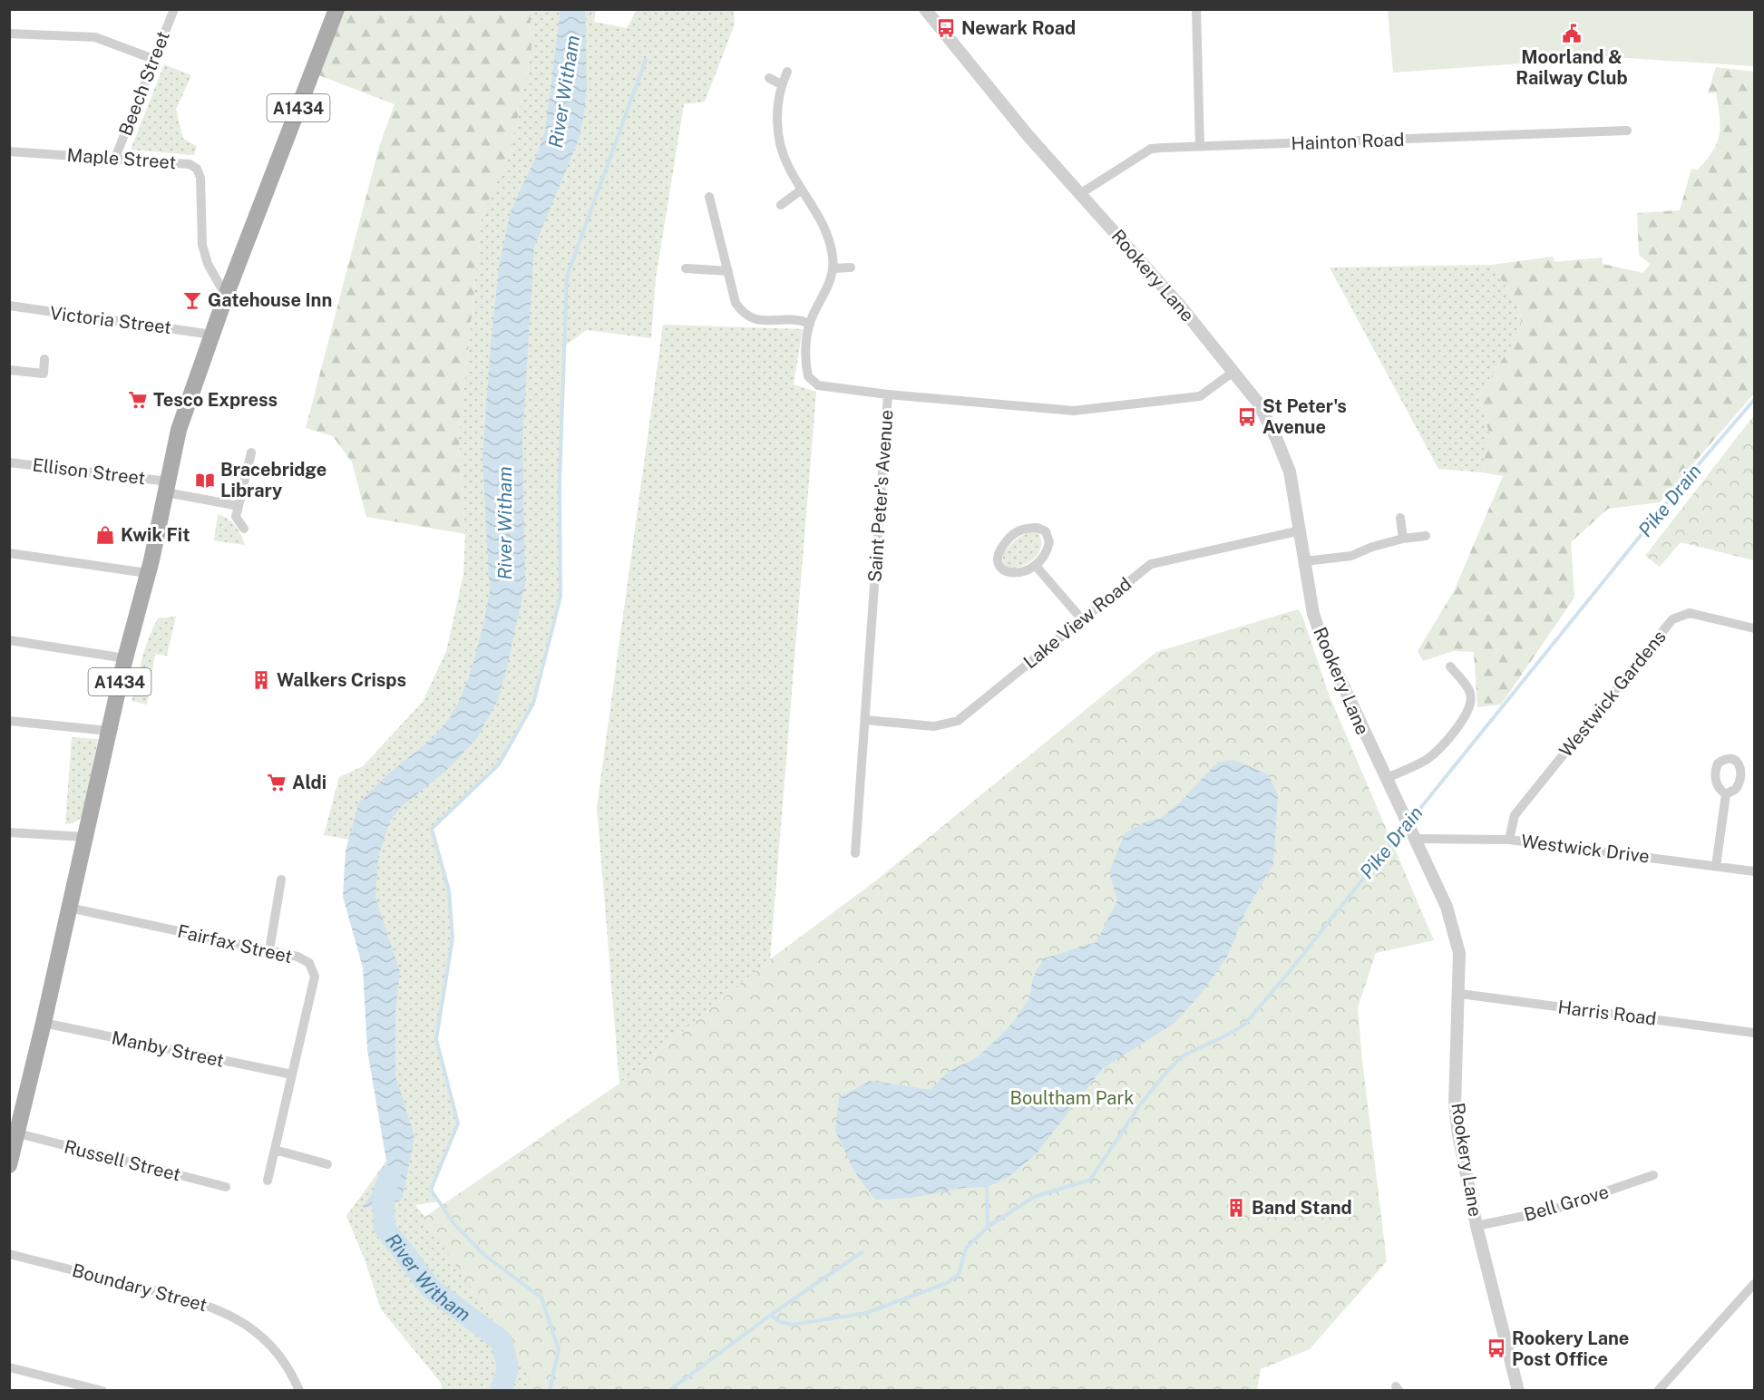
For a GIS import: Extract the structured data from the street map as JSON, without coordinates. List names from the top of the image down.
{
  "streets": {
    "main road": ["A1434"],
    "street": [
      "Beech Street",
      "Hainton Road",
      "Maple Street",
      "Rookery Lane",
      "Victoria Street",
      "Ellison Street",
      "Saint Peter's Avenue",
      "Lake View Road",
      "Westwick Gardens",
      "Westwick Drive",
      "Fairfax Street",
      "Harris Road",
      "Manby Street",
      "Russell Street",
      "Bell Grove",
      "Boundary Street"
    ]
  },
  "crossings": [
    ["Beech Street", "Maple Street"],
    ["A1434", "Maple Street"],
    ["A1434", "Victoria Street"],
    ["A1434", "Ellison Street"],
    ["A1434", "Fairfax Street"],
    ["A1434", "Manby Street"],
    ["A1434", "Russell Street"],
    ["Hainton Road", "Rookery Lane"],
    ["Rookery Lane", "Saint Peter's Avenue"],
    ["Rookery Lane", "Lake View Road"],
    ["Rookery Lane", "Westwick Drive"],
    ["Rookery Lane", "Harris Road"],
    ["Rookery Lane", "Bell Grove"],
    ["Saint Peter's Avenue", "Lake View Road"],
    ["Westwick Gardens", "Westwick Drive"],
    ["Fairfax Street", "Manby Street"]
  ],
  "water": ["River Witham", "Pike Drain"],
  "parks": ["Boultham Park"],
  "places": {
    "bus stop": ["Newark Road", "St Peter's Avenue", "Rookery Lane Post Office"],
    "public building": ["Moorland & Railway Club"],
    "bar": ["Gatehouse Inn"],
    "supermarket": ["Tesco Express", "Aldi"],
    "library": ["Bracebridge Library"],
    "shop": ["Kwik Fit"],
    "building": ["Walkers Crisps", "Band Stand"]
  }
}
